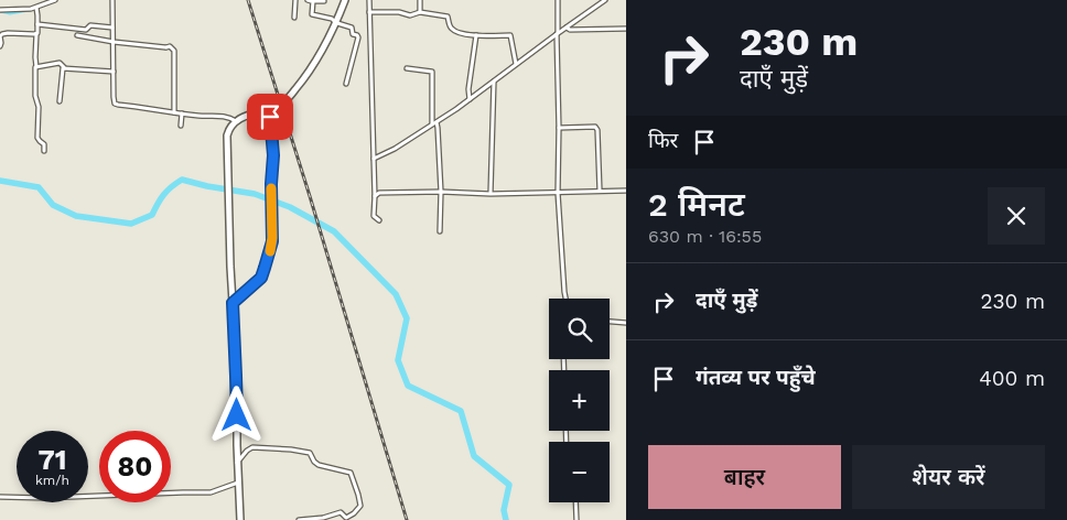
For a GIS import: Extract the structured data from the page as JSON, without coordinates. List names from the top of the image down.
{
  "page": {
    "turn": ["230 m", "दाएँ मुड़ें"],
    "then": "फिर",
    "heading": ["2 मिनट", "630 m · 16:55"],
    "list": [
      {
        "name": "दाएँ मुड़ें",
        "value": "230 m"
      },
      {
        "name": "गंतव्य पर पहुँचे",
        "value": "400 m"
      }
    ],
    "map_buttons": ["+", "−"],
    "speed": "71 km/h",
    "limit": "80",
    "buttons": ["बाहर", "शेयर करें"]
  }
}
